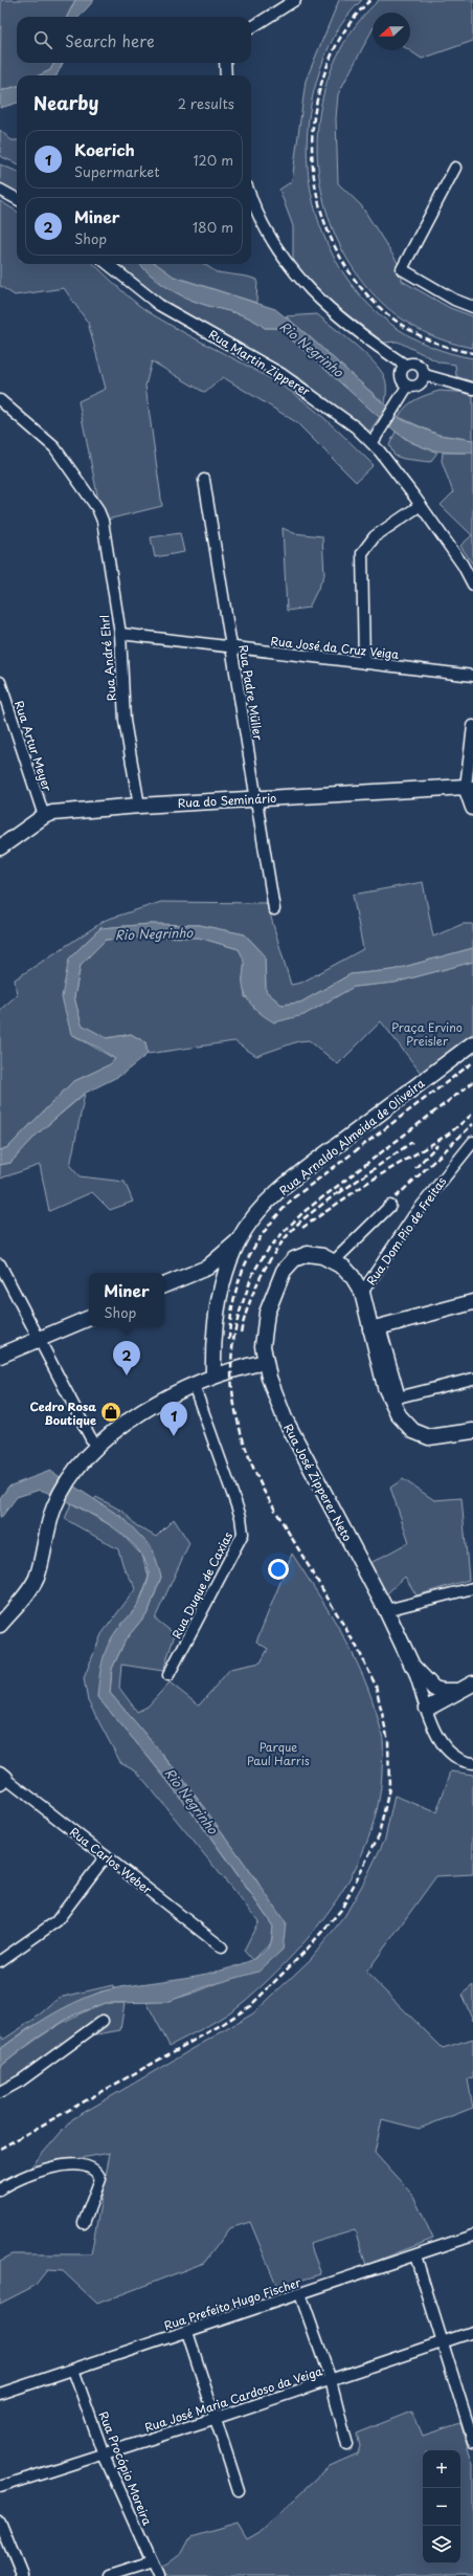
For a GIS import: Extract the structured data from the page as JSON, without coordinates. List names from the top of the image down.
{
  "streets": {
    "street": [
      "Rua Martin Zipperer",
      "Rua José da Cruz Veiga",
      "Rua André Ehrl",
      "Rua Padre Müller",
      "Rua Artur Meyer",
      "Rua do Seminário",
      "Rua Arnaldo Almeida de Oliveira",
      "Rua Dom Pio de Freitas",
      "Rua José Zipperer Neto",
      "Rua Duque de Caxias",
      "Rua Carlos Weber",
      "Rua Prefeito Hugo Fischer",
      "Rua José Maria Cardoso da Veiga",
      "Rua Procópio Moreira"
    ]
  },
  "crossings": [
    ["Rua José da Cruz Veiga", "Rua André Ehrl"],
    ["Rua José da Cruz Veiga", "Rua Padre Müller"],
    ["Rua André Ehrl", "Rua do Seminário"],
    ["Rua Padre Müller", "Rua do Seminário"],
    ["Rua Artur Meyer", "Rua do Seminário"],
    ["Rua Dom Pio de Freitas", "Rua José Zipperer Neto"],
    ["Rua Prefeito Hugo Fischer", "Rua Procópio Moreira"],
    ["Rua José Maria Cardoso da Veiga", "Rua Procópio Moreira"]
  ],
  "water": ["Rio Negrinho"],
  "parks": ["Praça Ervino Preisler", "Parque Paul Harris"],
  "places": {
    "shop": ["Cedro Rosa Boutique"]
  },
  "north": "left",
  "page": {
    "search": "Search here",
    "heading": ["Nearby", "2 results"],
    "list": [
      {
        "mark": "1",
        "name": "Koerich",
        "note": "Supermarket",
        "value": "120 m"
      },
      {
        "mark": "2",
        "name": "Miner",
        "note": "Shop",
        "value": "180 m"
      }
    ],
    "popup": ["Miner", "Shop"],
    "pins": ["2", "1"],
    "map_buttons": ["+", "−"]
  }
}
